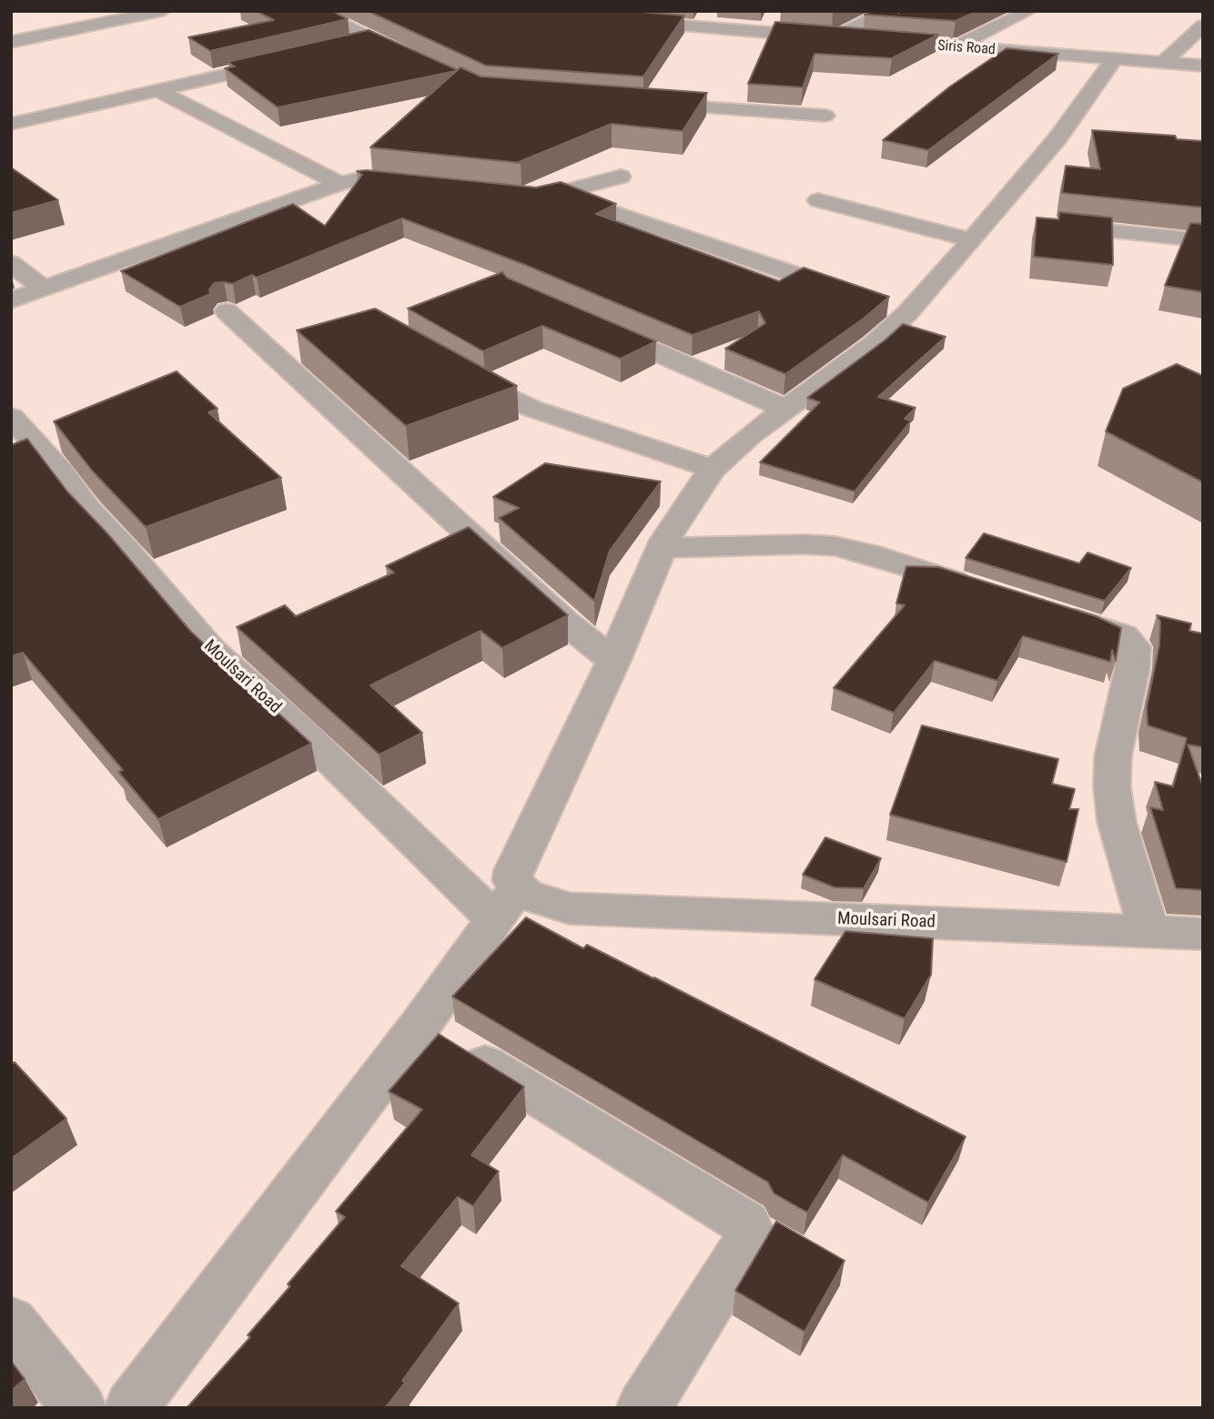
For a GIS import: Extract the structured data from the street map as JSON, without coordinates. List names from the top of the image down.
{
  "streets": {
    "street": ["Siris Road", "Moulsari Road"]
  }
}
